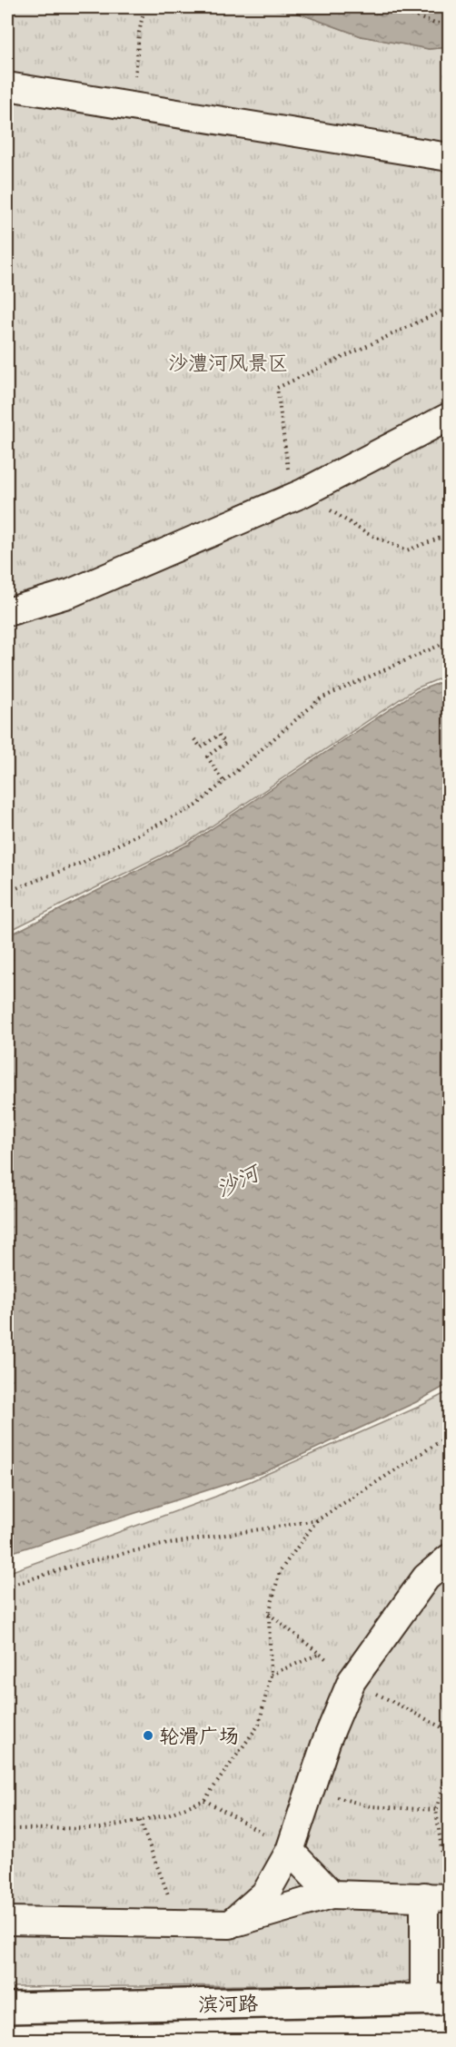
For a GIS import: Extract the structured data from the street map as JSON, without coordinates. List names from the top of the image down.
{
  "streets": {
    "street": ["滨河路"]
  },
  "water": ["沙河"],
  "parks": ["沙澧河风景区"],
  "places": ["轮滑广场"]
}
